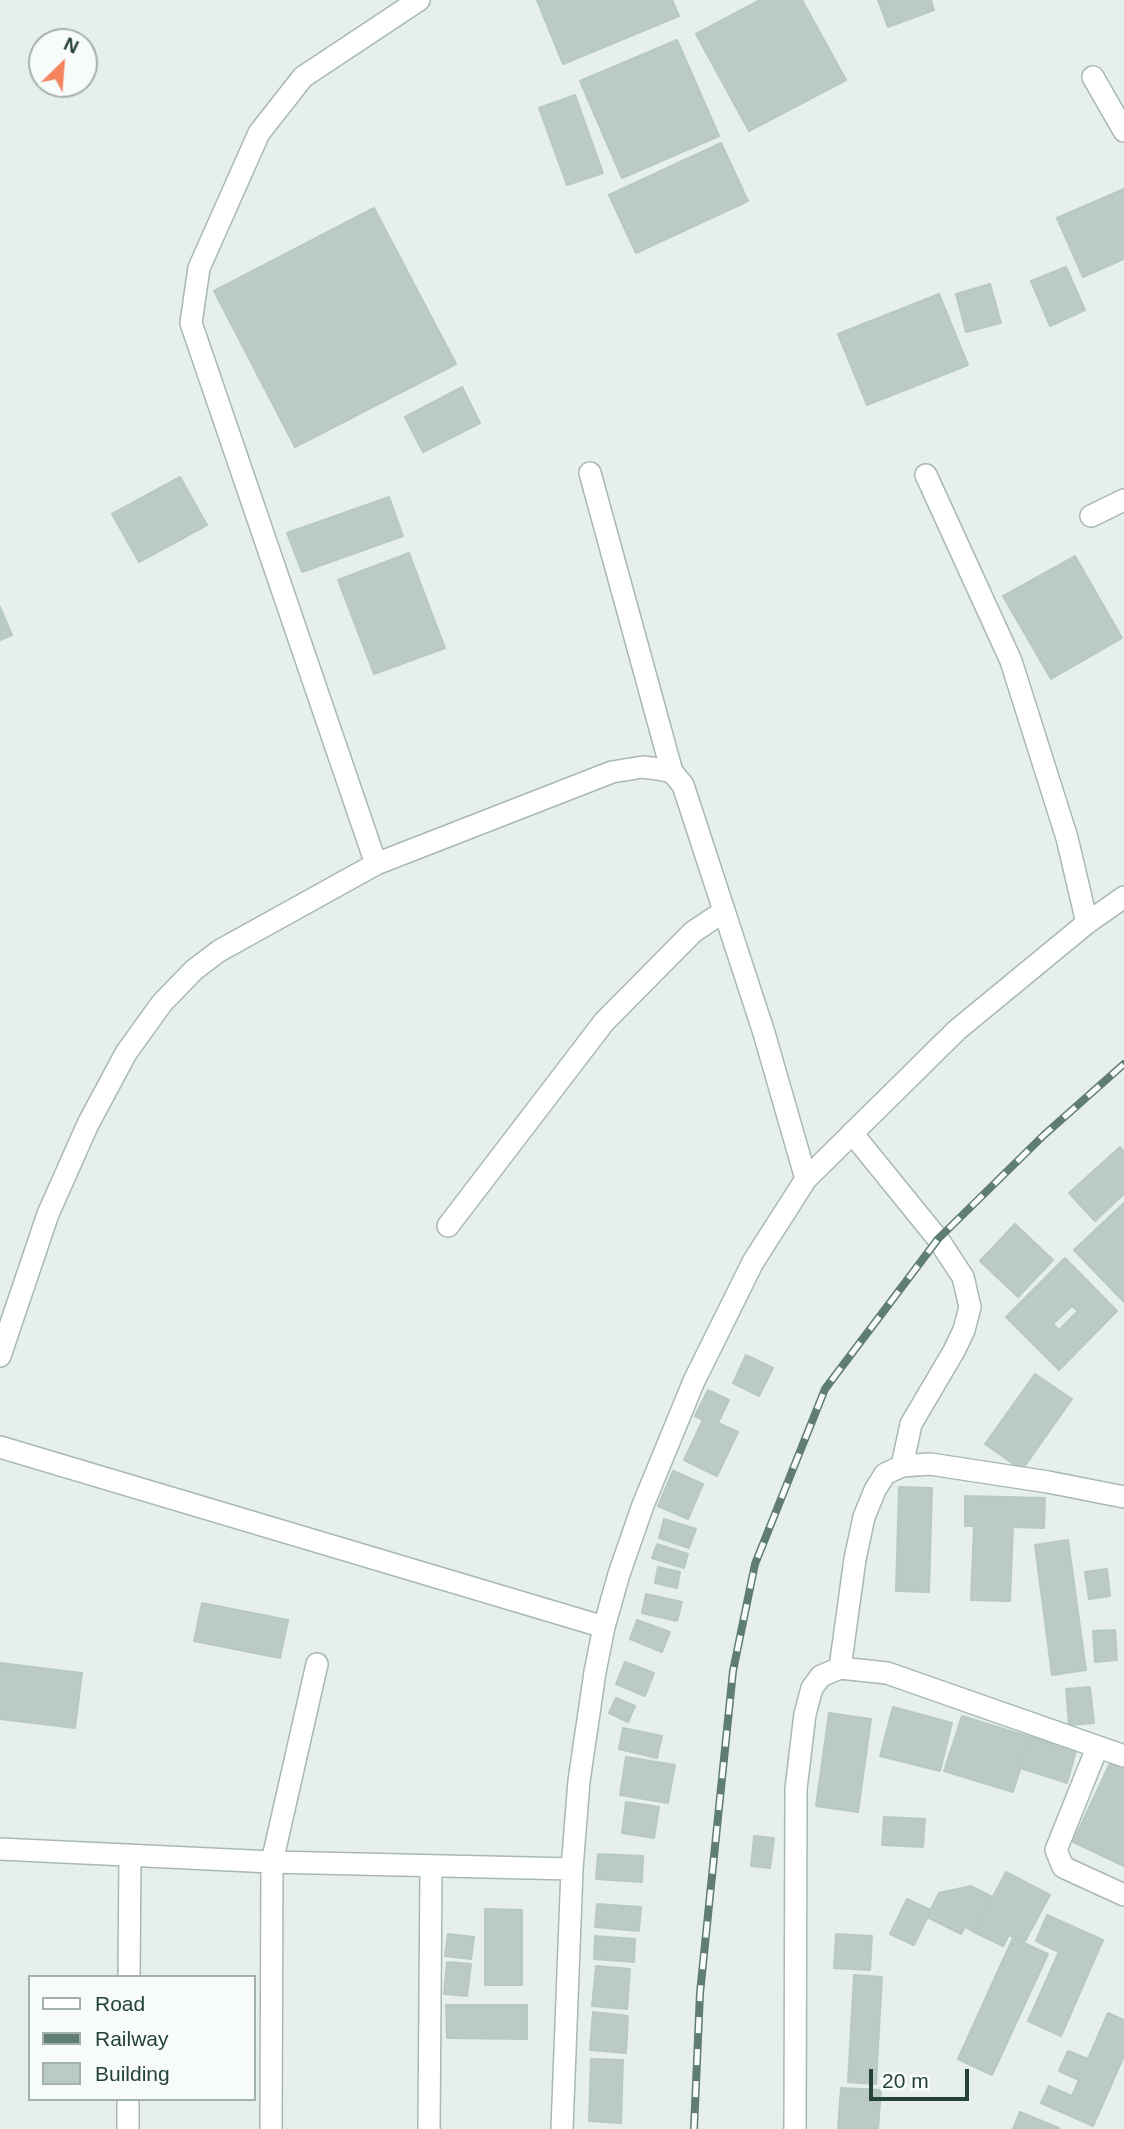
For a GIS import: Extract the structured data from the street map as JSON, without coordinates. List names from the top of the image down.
{
  "legend": ["Road", "Railway", "Building"],
  "scale_bar": "20 m",
  "north": "top right"
}
